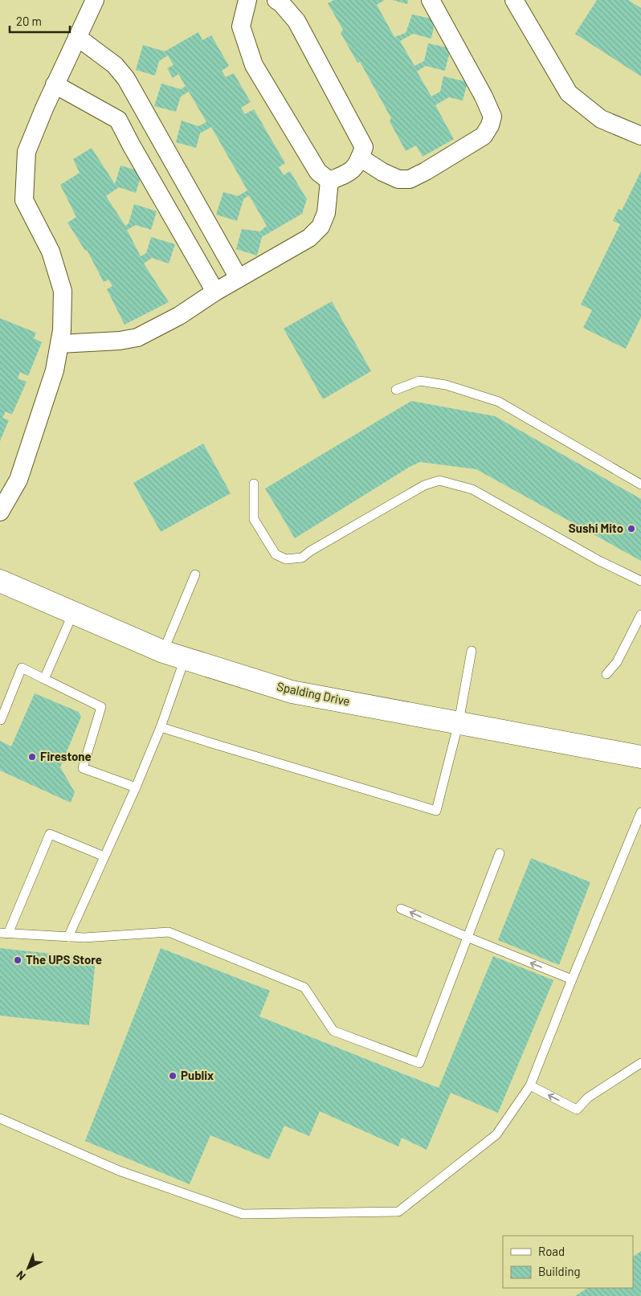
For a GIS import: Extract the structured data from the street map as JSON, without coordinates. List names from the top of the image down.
{
  "streets": {
    "main road": ["Spalding Drive"]
  },
  "places": [
    "Sushi Mito",
    "Firestone",
    "The UPS Store",
    "Publix"
  ],
  "legend": ["Road", "Building"],
  "scale_bar": "20 m",
  "north": "bottom left"
}
